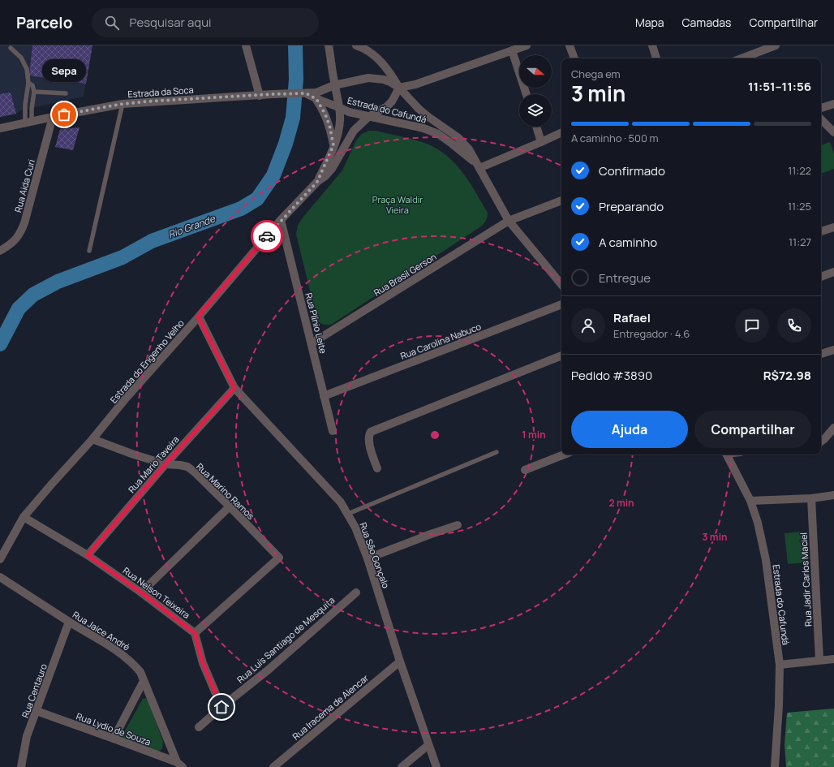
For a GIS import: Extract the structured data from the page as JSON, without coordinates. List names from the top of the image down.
{
  "streets": {
    "street": [
      "Estrada da Soca",
      "Estrada do Cafundá",
      "Rua Aida Curi",
      "Rua Brasil Gerson",
      "Rua Plínio Leite",
      "Rua Carolina Nabuco",
      "Estrada do Engenho Velho",
      "Rua Mario Taveira",
      "Rua Marino Ramos",
      "Rua São Gonçalo",
      "Rua Jadir Carlos Maciel",
      "Rua Nelson Teixeira",
      "Rua Jaice André",
      "Rua Luís Santiago de Mesquita",
      "Rua Centauro",
      "Rua Iracema de Alencar",
      "Rua Lydio de Souza"
    ]
  },
  "crossings": [
    ["Estrada da Soca", "Estrada do Cafundá"],
    ["Estrada da Soca", "Rua Aida Curi"],
    ["Estrada da Soca", "Estrada do Engenho Velho"],
    ["Estrada do Cafundá", "Rua Brasil Gerson"],
    ["Estrada do Cafundá", "Estrada do Engenho Velho"],
    ["Rua Brasil Gerson", "Rua Plínio Leite"],
    ["Rua Plínio Leite", "Rua Carolina Nabuco"],
    ["Rua Plínio Leite", "Estrada do Engenho Velho"],
    ["Estrada do Engenho Velho", "Rua Marino Ramos"],
    ["Estrada do Engenho Velho", "Rua São Gonçalo"],
    ["Estrada do Engenho Velho", "Rua Nelson Teixeira"],
    ["Rua Mario Taveira", "Rua Marino Ramos"],
    ["Rua Mario Taveira", "Rua São Gonçalo"],
    ["Rua Mario Taveira", "Rua Nelson Teixeira"],
    ["Rua Marino Ramos", "Rua Nelson Teixeira"],
    ["Rua São Gonçalo", "Rua Iracema de Alencar"],
    ["Rua Jaice André", "Rua Centauro"],
    ["Rua Jaice André", "Rua Lydio de Souza"],
    ["Rua Centauro", "Rua Lydio de Souza"]
  ],
  "water": ["Rio Grande"],
  "parks": ["Praça Waldir Vieira"],
  "places": ["Sepa"],
  "north": "right",
  "page": {
    "header": "Parcelo",
    "search": "Pesquisar aqui",
    "nav": ["Mapa", "Camadas", "Compartilhar"],
    "heading": ["3 min", "Chega em", "11:51–11:56"],
    "panel": [
      "Rafael",
      "Entregador · 4.6",
      "Pedido #3890",
      "R$72.98"
    ],
    "bubble": "Sepa",
    "bar": "A caminho · 500 m",
    "list": [
      ["Confirmado", "11:22"],
      ["Preparando", "11:25"],
      ["A caminho", "11:27"],
      "Entregue"
    ],
    "buttons": ["Ajuda", "Compartilhar"]
  },
  "rings": ["1 min", "2 min", "3 min"]
}
